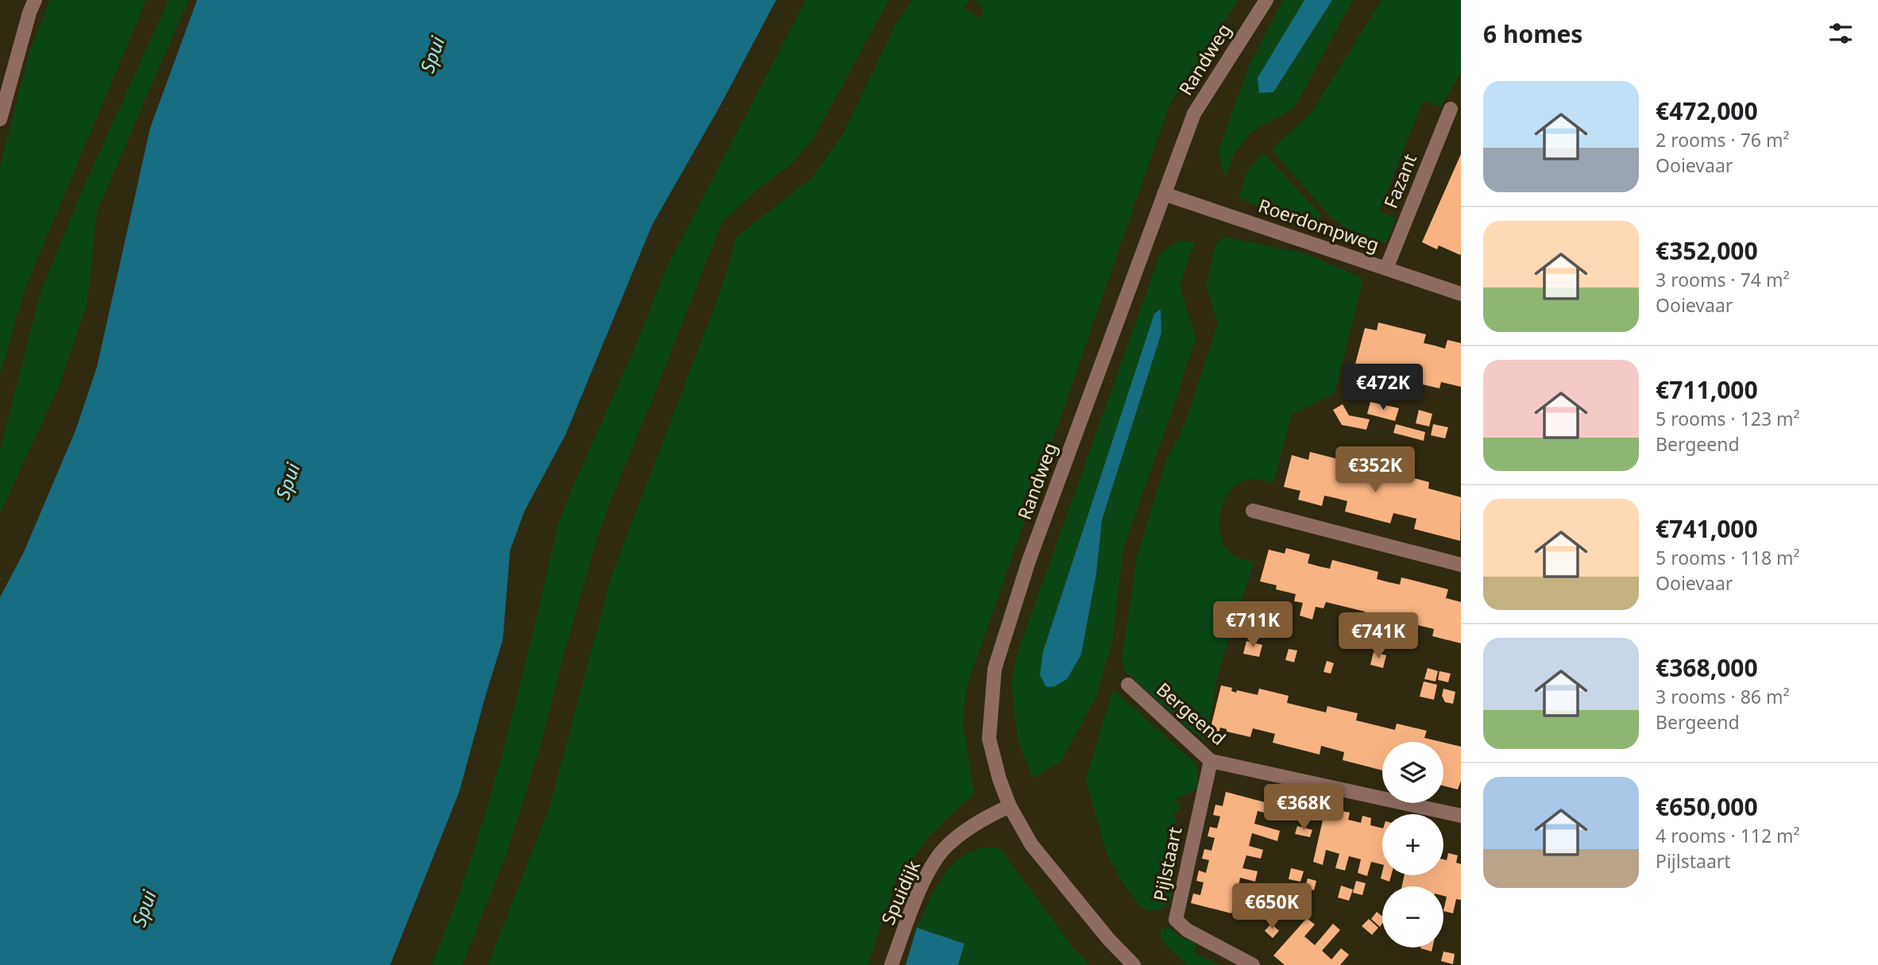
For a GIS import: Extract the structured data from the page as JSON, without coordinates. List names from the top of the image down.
{
  "streets": {
    "street": [
      "Randweg",
      "Fazant",
      "Roerdompweg",
      "Bergeend",
      "Pijlstaart",
      "Spuidijk"
    ]
  },
  "crossings": [
    ["Randweg", "Roerdompweg"],
    ["Randweg", "Spuidijk"],
    ["Fazant", "Roerdompweg"],
    ["Bergeend", "Pijlstaart"]
  ],
  "water": ["Spui"],
  "page": {
    "heading": "6 homes",
    "list": [
      {
        "name": "€472,000",
        "note": "2 rooms · 76 m² · Ooievaar"
      },
      {
        "name": "€352,000",
        "note": "3 rooms · 74 m² · Ooievaar"
      },
      {
        "name": "€711,000",
        "note": "5 rooms · 123 m² · Bergeend"
      },
      {
        "name": "€741,000",
        "note": "5 rooms · 118 m² · Ooievaar"
      },
      {
        "name": "€368,000",
        "note": "3 rooms · 86 m² · Bergeend"
      },
      {
        "name": "€650,000",
        "note": "4 rooms · 112 m² · Pijlstaart"
      }
    ],
    "price": [
      "€472K",
      "€352K",
      "€711K",
      "€741K",
      "€368K",
      "€650K"
    ],
    "map_buttons": ["+", "−"]
  }
}
